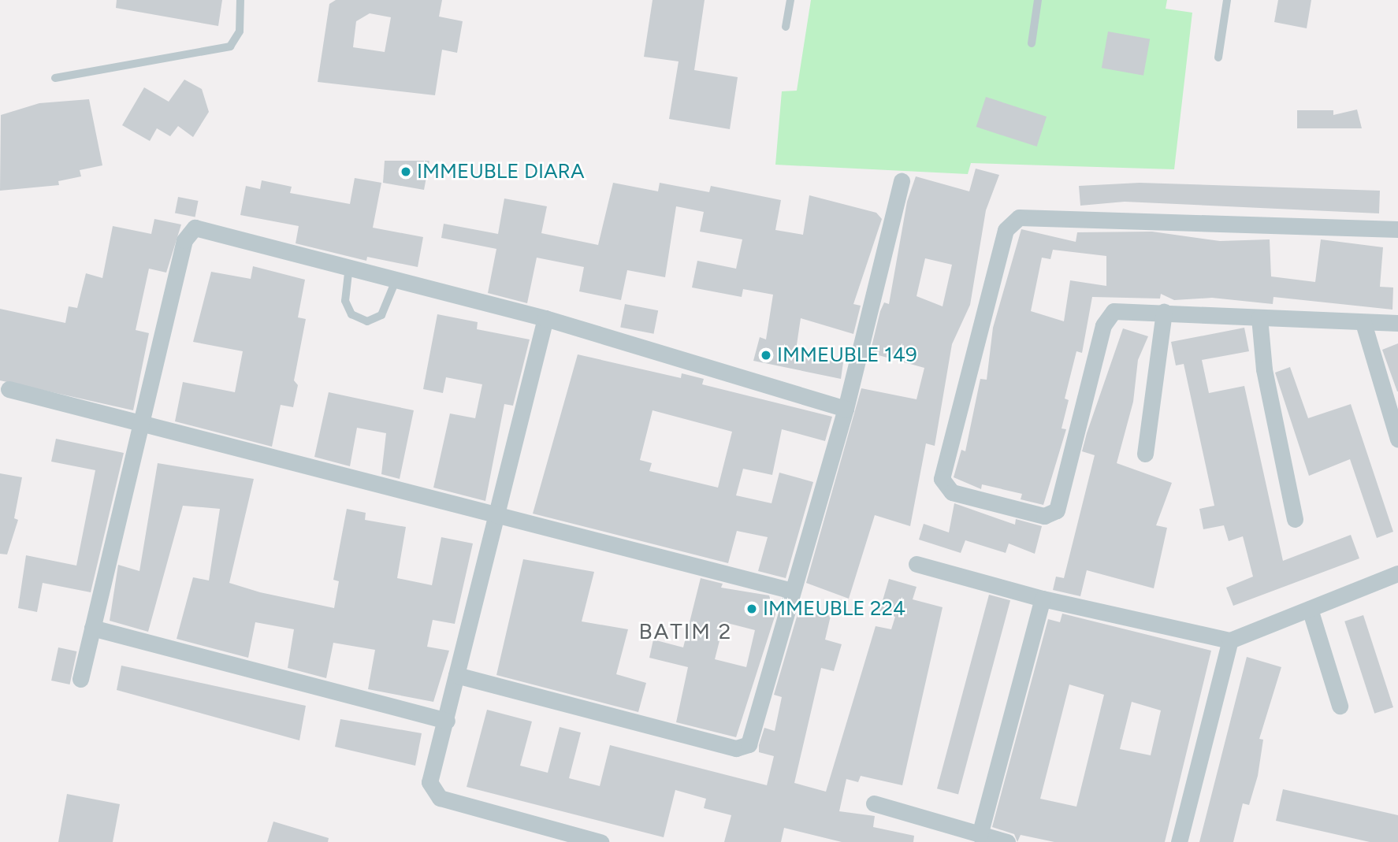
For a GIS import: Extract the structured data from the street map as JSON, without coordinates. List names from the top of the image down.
{
  "districts": ["BATIM 2"],
  "places": ["IMMEUBLE DIARA", "IMMEUBLE 149", "IMMEUBLE 224"]
}
